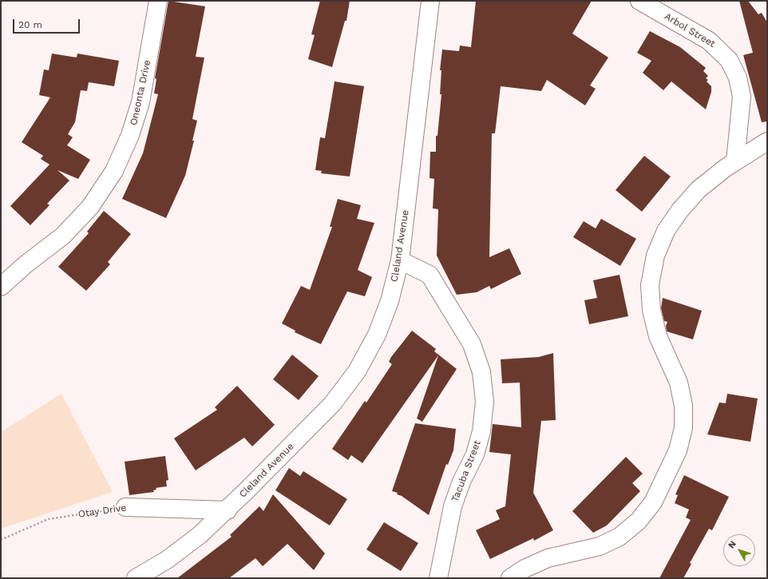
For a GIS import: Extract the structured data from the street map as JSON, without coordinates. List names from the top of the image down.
{
  "streets": {
    "street": [
      "Arbol Street",
      "Oneonta Drive",
      "Cleland Avenue",
      "Tacuba Street",
      "Otay Drive"
    ]
  },
  "crossings": [
    ["Cleland Avenue", "Tacuba Street"],
    ["Cleland Avenue", "Otay Drive"]
  ],
  "scale_bar": "20 m",
  "north": "top left"
}
